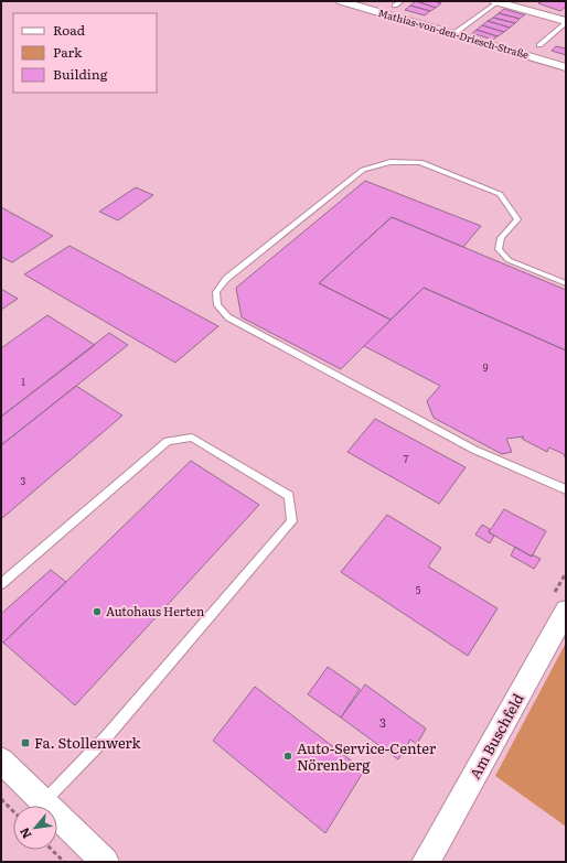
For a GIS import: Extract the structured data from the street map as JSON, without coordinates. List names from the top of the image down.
{
  "streets": {
    "street": ["Mathias-von-den-Driesch-Straße", "Am Buschfeld"]
  },
  "places": {
    "other": ["Autohaus Herten", "Auto-Service-Center Nörenberg"],
    "transit": ["Fa. Stollenwerk"]
  },
  "house_numbers": [
    "9",
    "1",
    "7",
    "3",
    "5",
    "3"
  ],
  "legend": ["Road", "Park", "Building"],
  "north": "bottom left"
}
